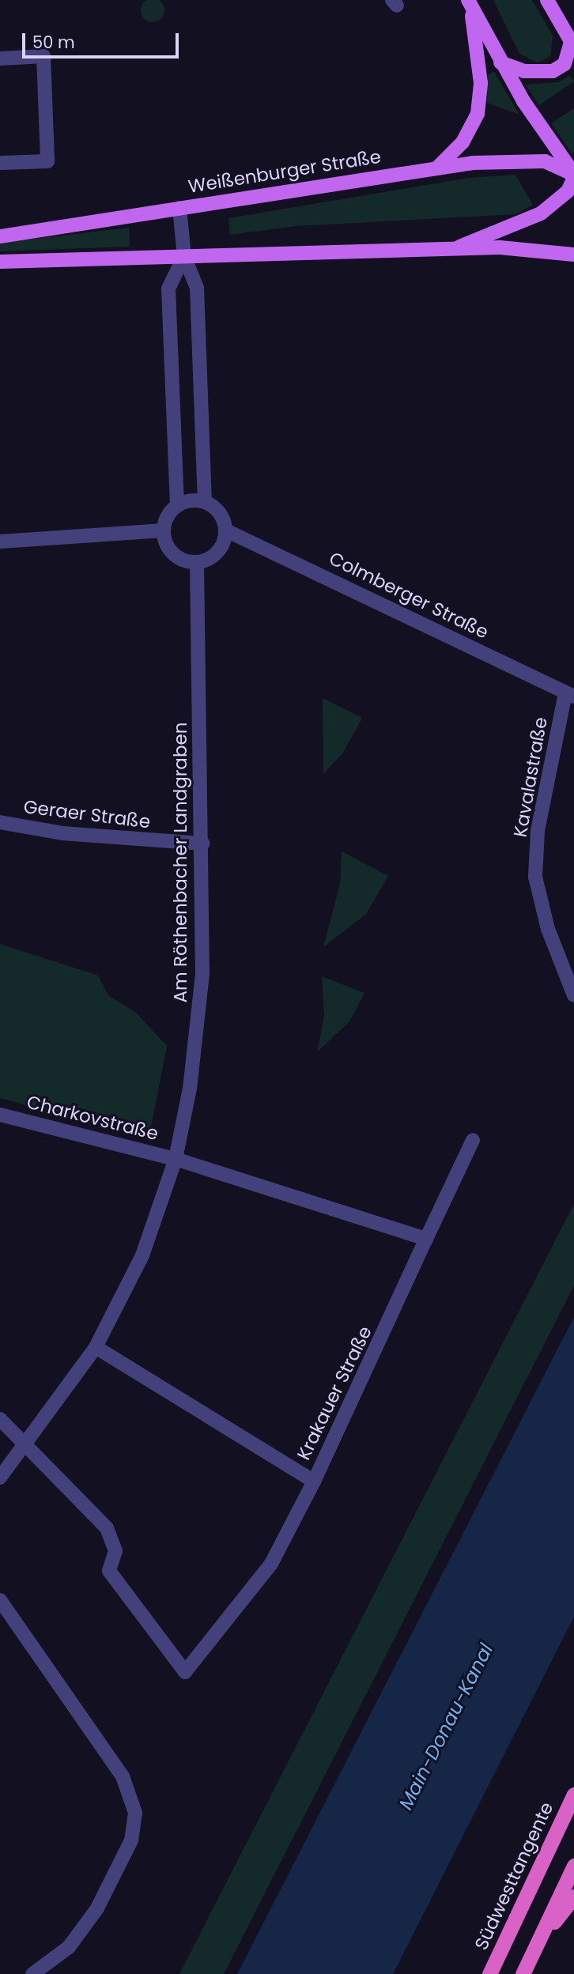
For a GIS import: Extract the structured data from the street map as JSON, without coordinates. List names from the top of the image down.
{
  "streets": {
    "highway": ["Südwesttangente"],
    "main road": ["Weißenburger Straße"],
    "street": [
      "Colmberger Straße",
      "Kavalastraße",
      "Geraer Straße",
      "Am Röthenbacher Landgraben",
      "Charkovstraße",
      "Krakauer Straße"
    ]
  },
  "crossings": [
    ["Colmberger Straße", "Kavalastraße"],
    ["Colmberger Straße", "Am Röthenbacher Landgraben"],
    ["Geraer Straße", "Am Röthenbacher Landgraben"],
    ["Am Röthenbacher Landgraben", "Charkovstraße"],
    ["Am Röthenbacher Landgraben", "Krakauer Straße"]
  ],
  "water": ["Main-Donau-Kanal"],
  "scale_bar": "50 m"
}
